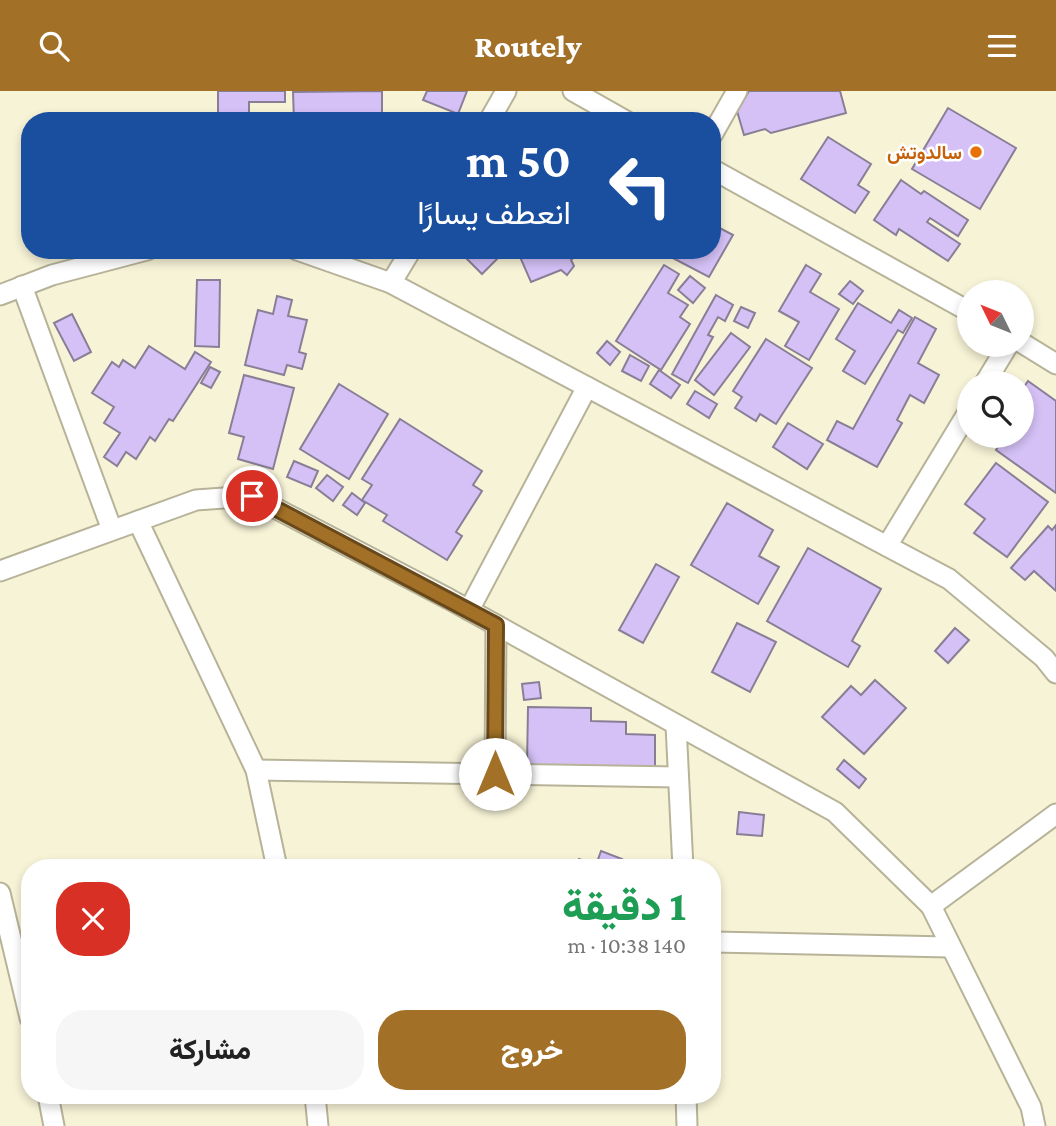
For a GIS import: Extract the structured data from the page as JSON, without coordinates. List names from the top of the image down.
{
  "places": ["سالدوتش"],
  "north": "top left",
  "page": {
    "header": "Routely",
    "turn": ["50 m", "انعطف يسارًا"],
    "heading": ["1 دقيقة", "140 m · 10:38"],
    "buttons": ["خروج", "مشاركة"]
  }
}
